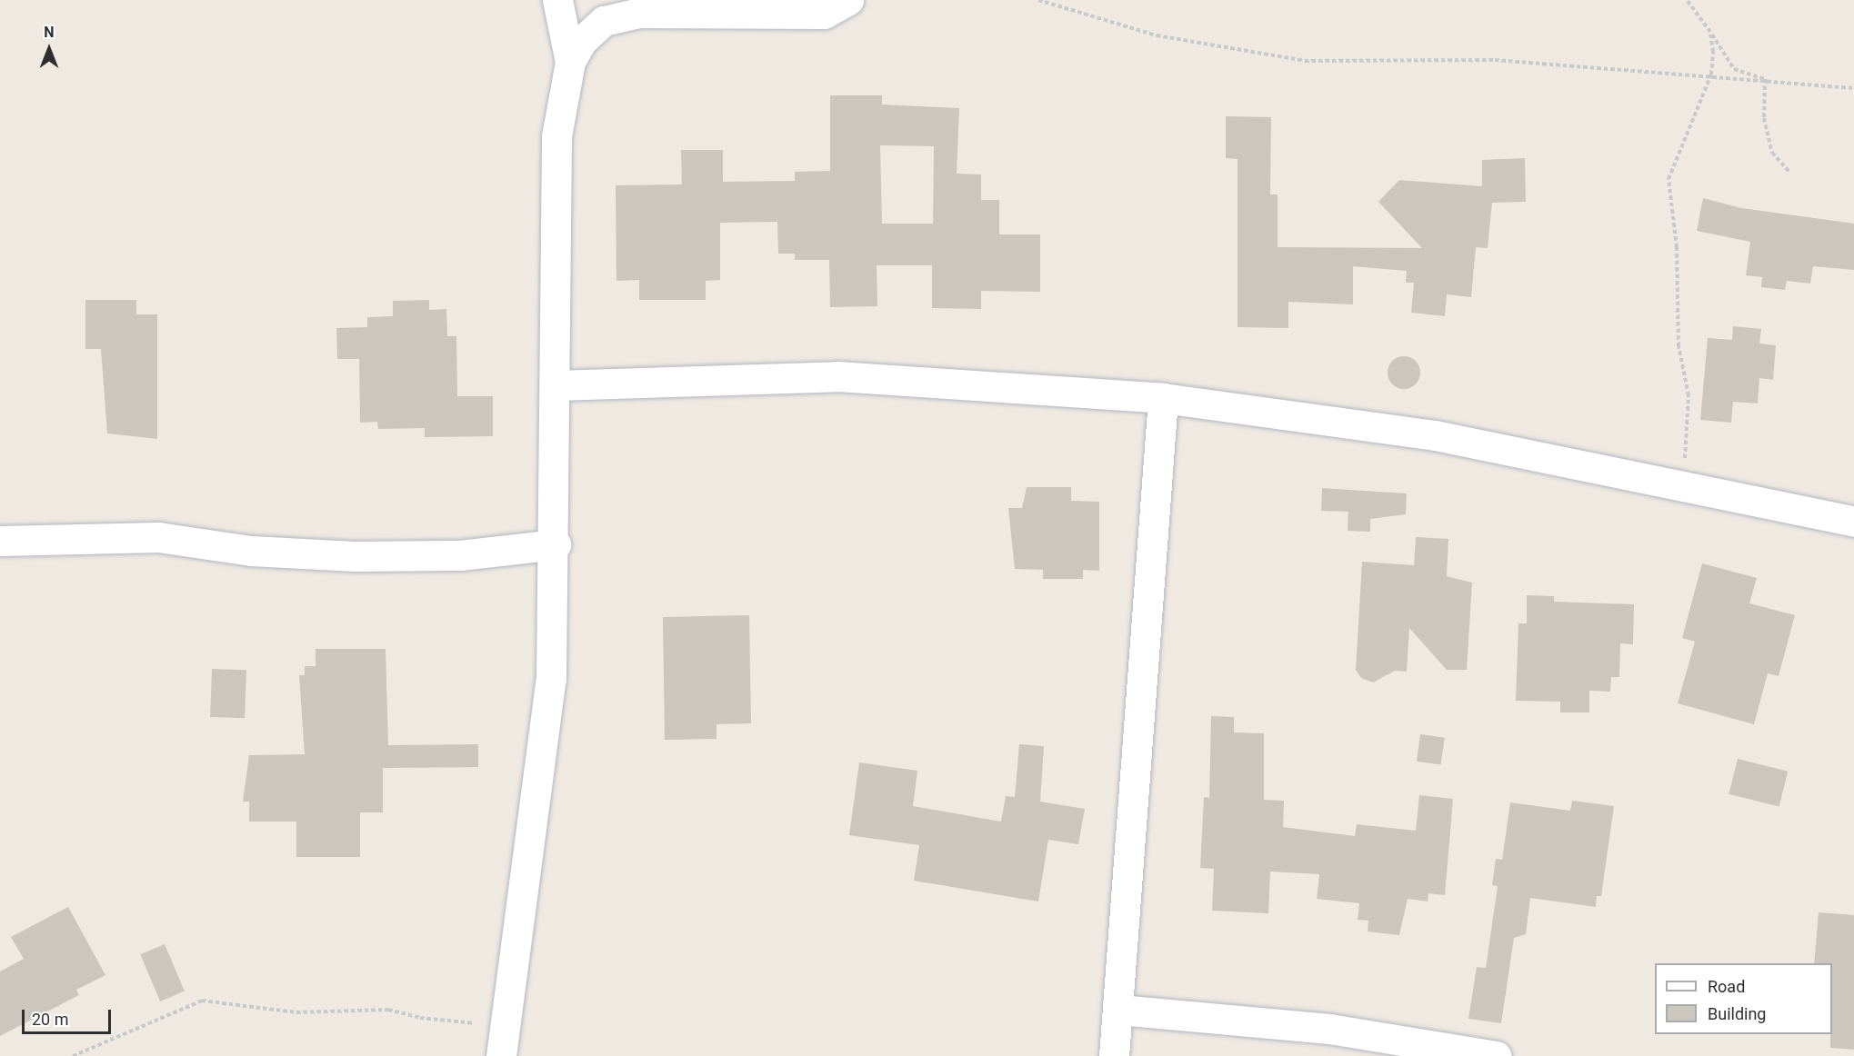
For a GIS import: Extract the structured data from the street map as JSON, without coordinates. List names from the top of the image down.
{
  "legend": ["Road", "Building"],
  "scale_bar": "20 m",
  "north": "top"
}
